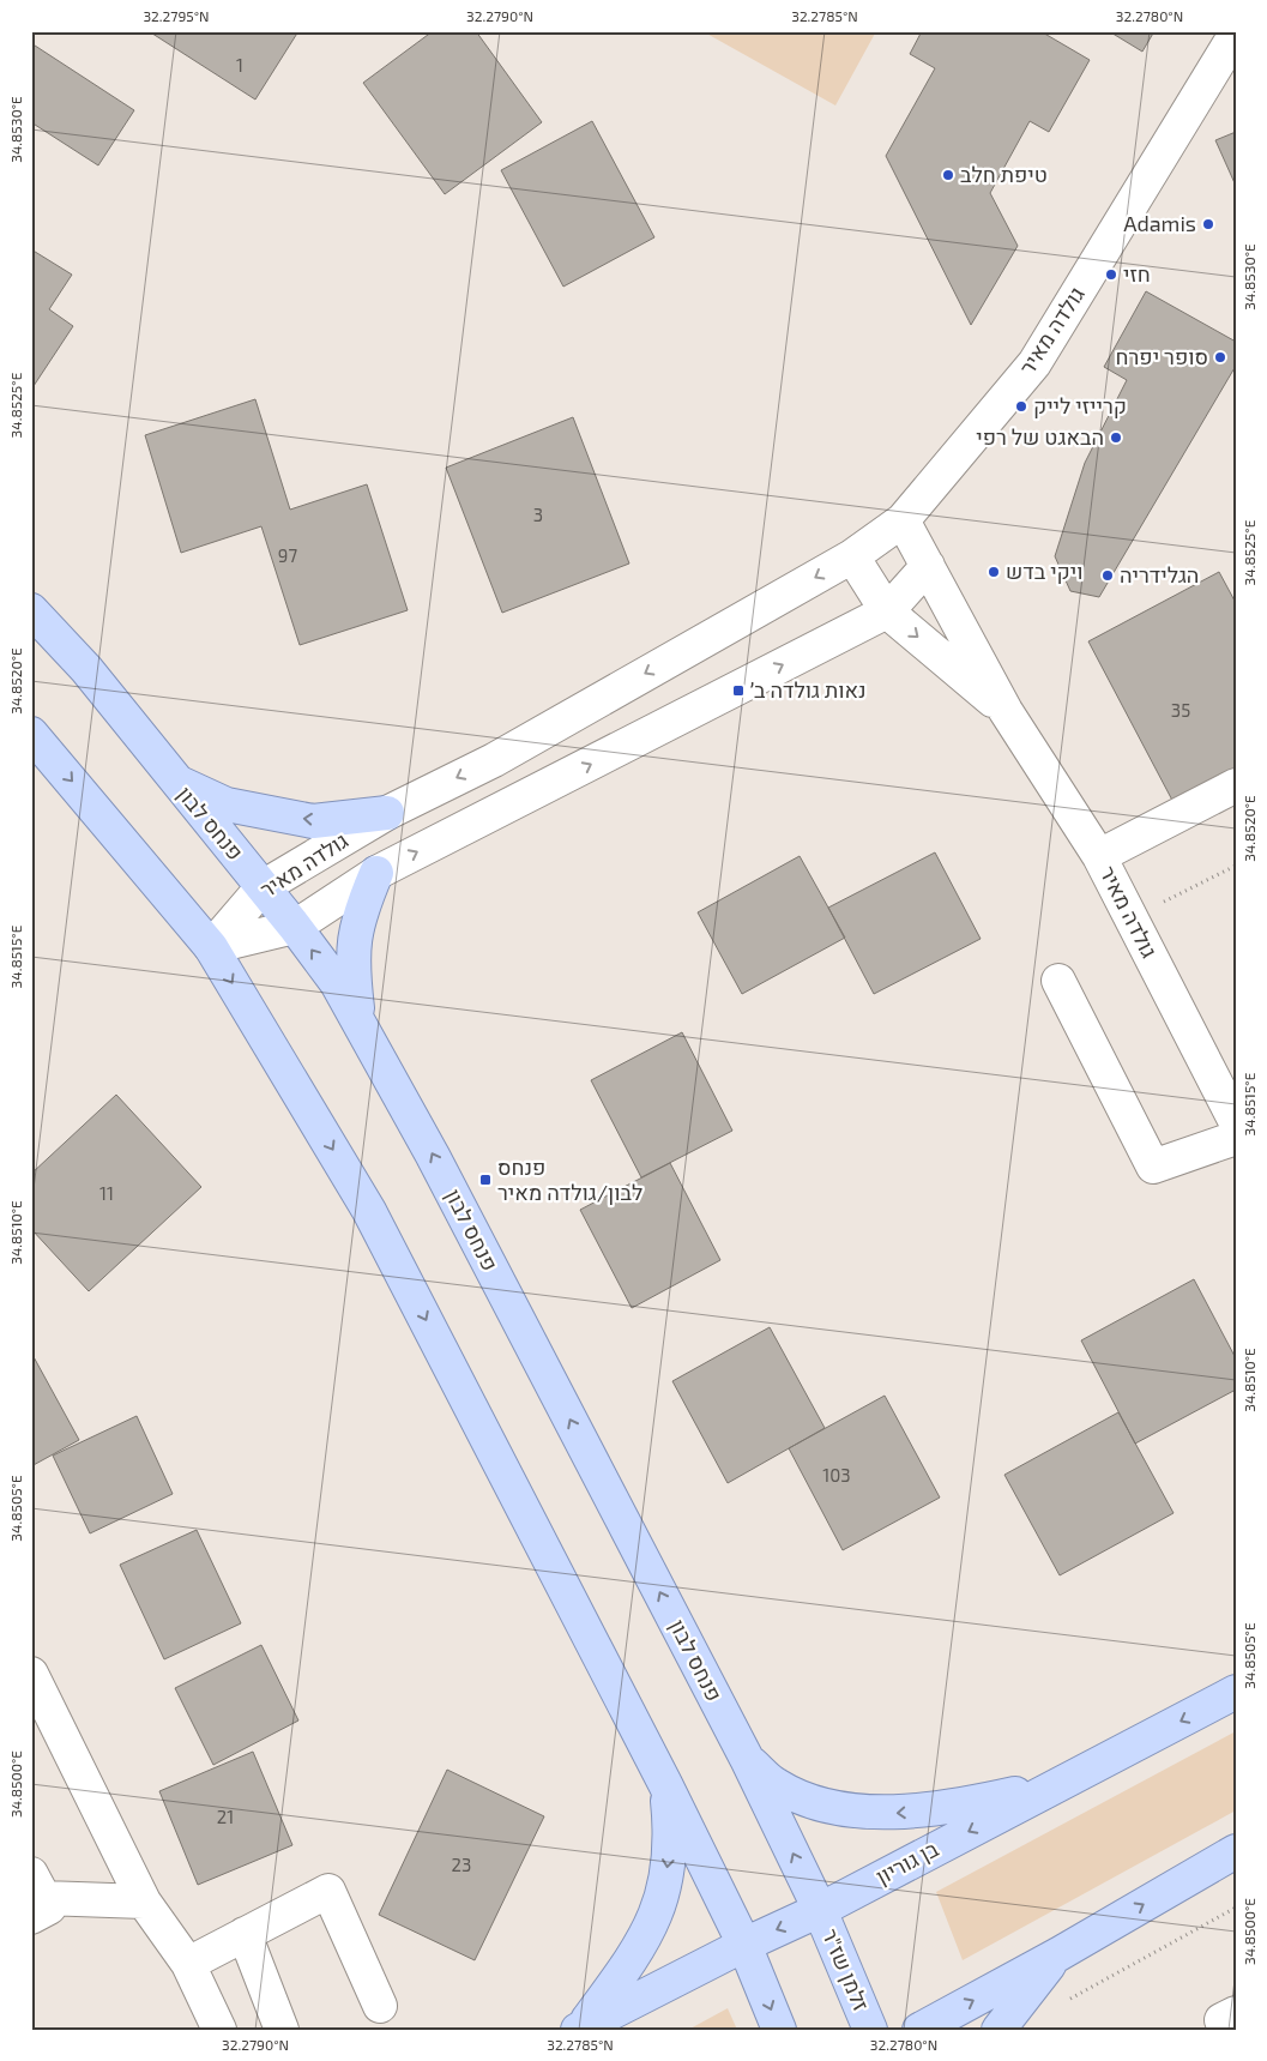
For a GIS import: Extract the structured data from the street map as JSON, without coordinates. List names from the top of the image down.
{
  "streets": {
    "main road": ["פנחס לבון", "בן גוריון", "זלמן שז\"ר"],
    "street": ["גולדה מאיר"]
  },
  "crossings": [
    ["גולדה מאיר", "פנחס לבון"],
    ["פנחס לבון", "בן גוריון"],
    ["פנחס לבון", "זלמן שז\"ר"],
    ["בן גוריון", "זלמן שז\"ר"]
  ],
  "places": {
    "other": [
      "טיפת חלב",
      "Adamis",
      "חזי",
      "סופר יפרח",
      "קרייזי לייק",
      "הבאגט של רפי",
      "ויקי בדש",
      "הגלידריה"
    ],
    "transit": ["נאות גולדה ב׳", "פנחס לבון/גולדה מאיר"]
  },
  "house_numbers": [
    "1",
    "3",
    "97",
    "35",
    "11",
    "103",
    "21",
    "23"
  ],
  "coordinates": [
    "32.2795°N",
    "32.2790°N",
    "32.2785°N",
    "32.2780°N",
    "34.8530°E",
    "34.8525°E",
    "34.8520°E",
    "34.8515°E",
    "34.8510°E",
    "34.8505°E",
    "34.8500°E"
  ]
}
